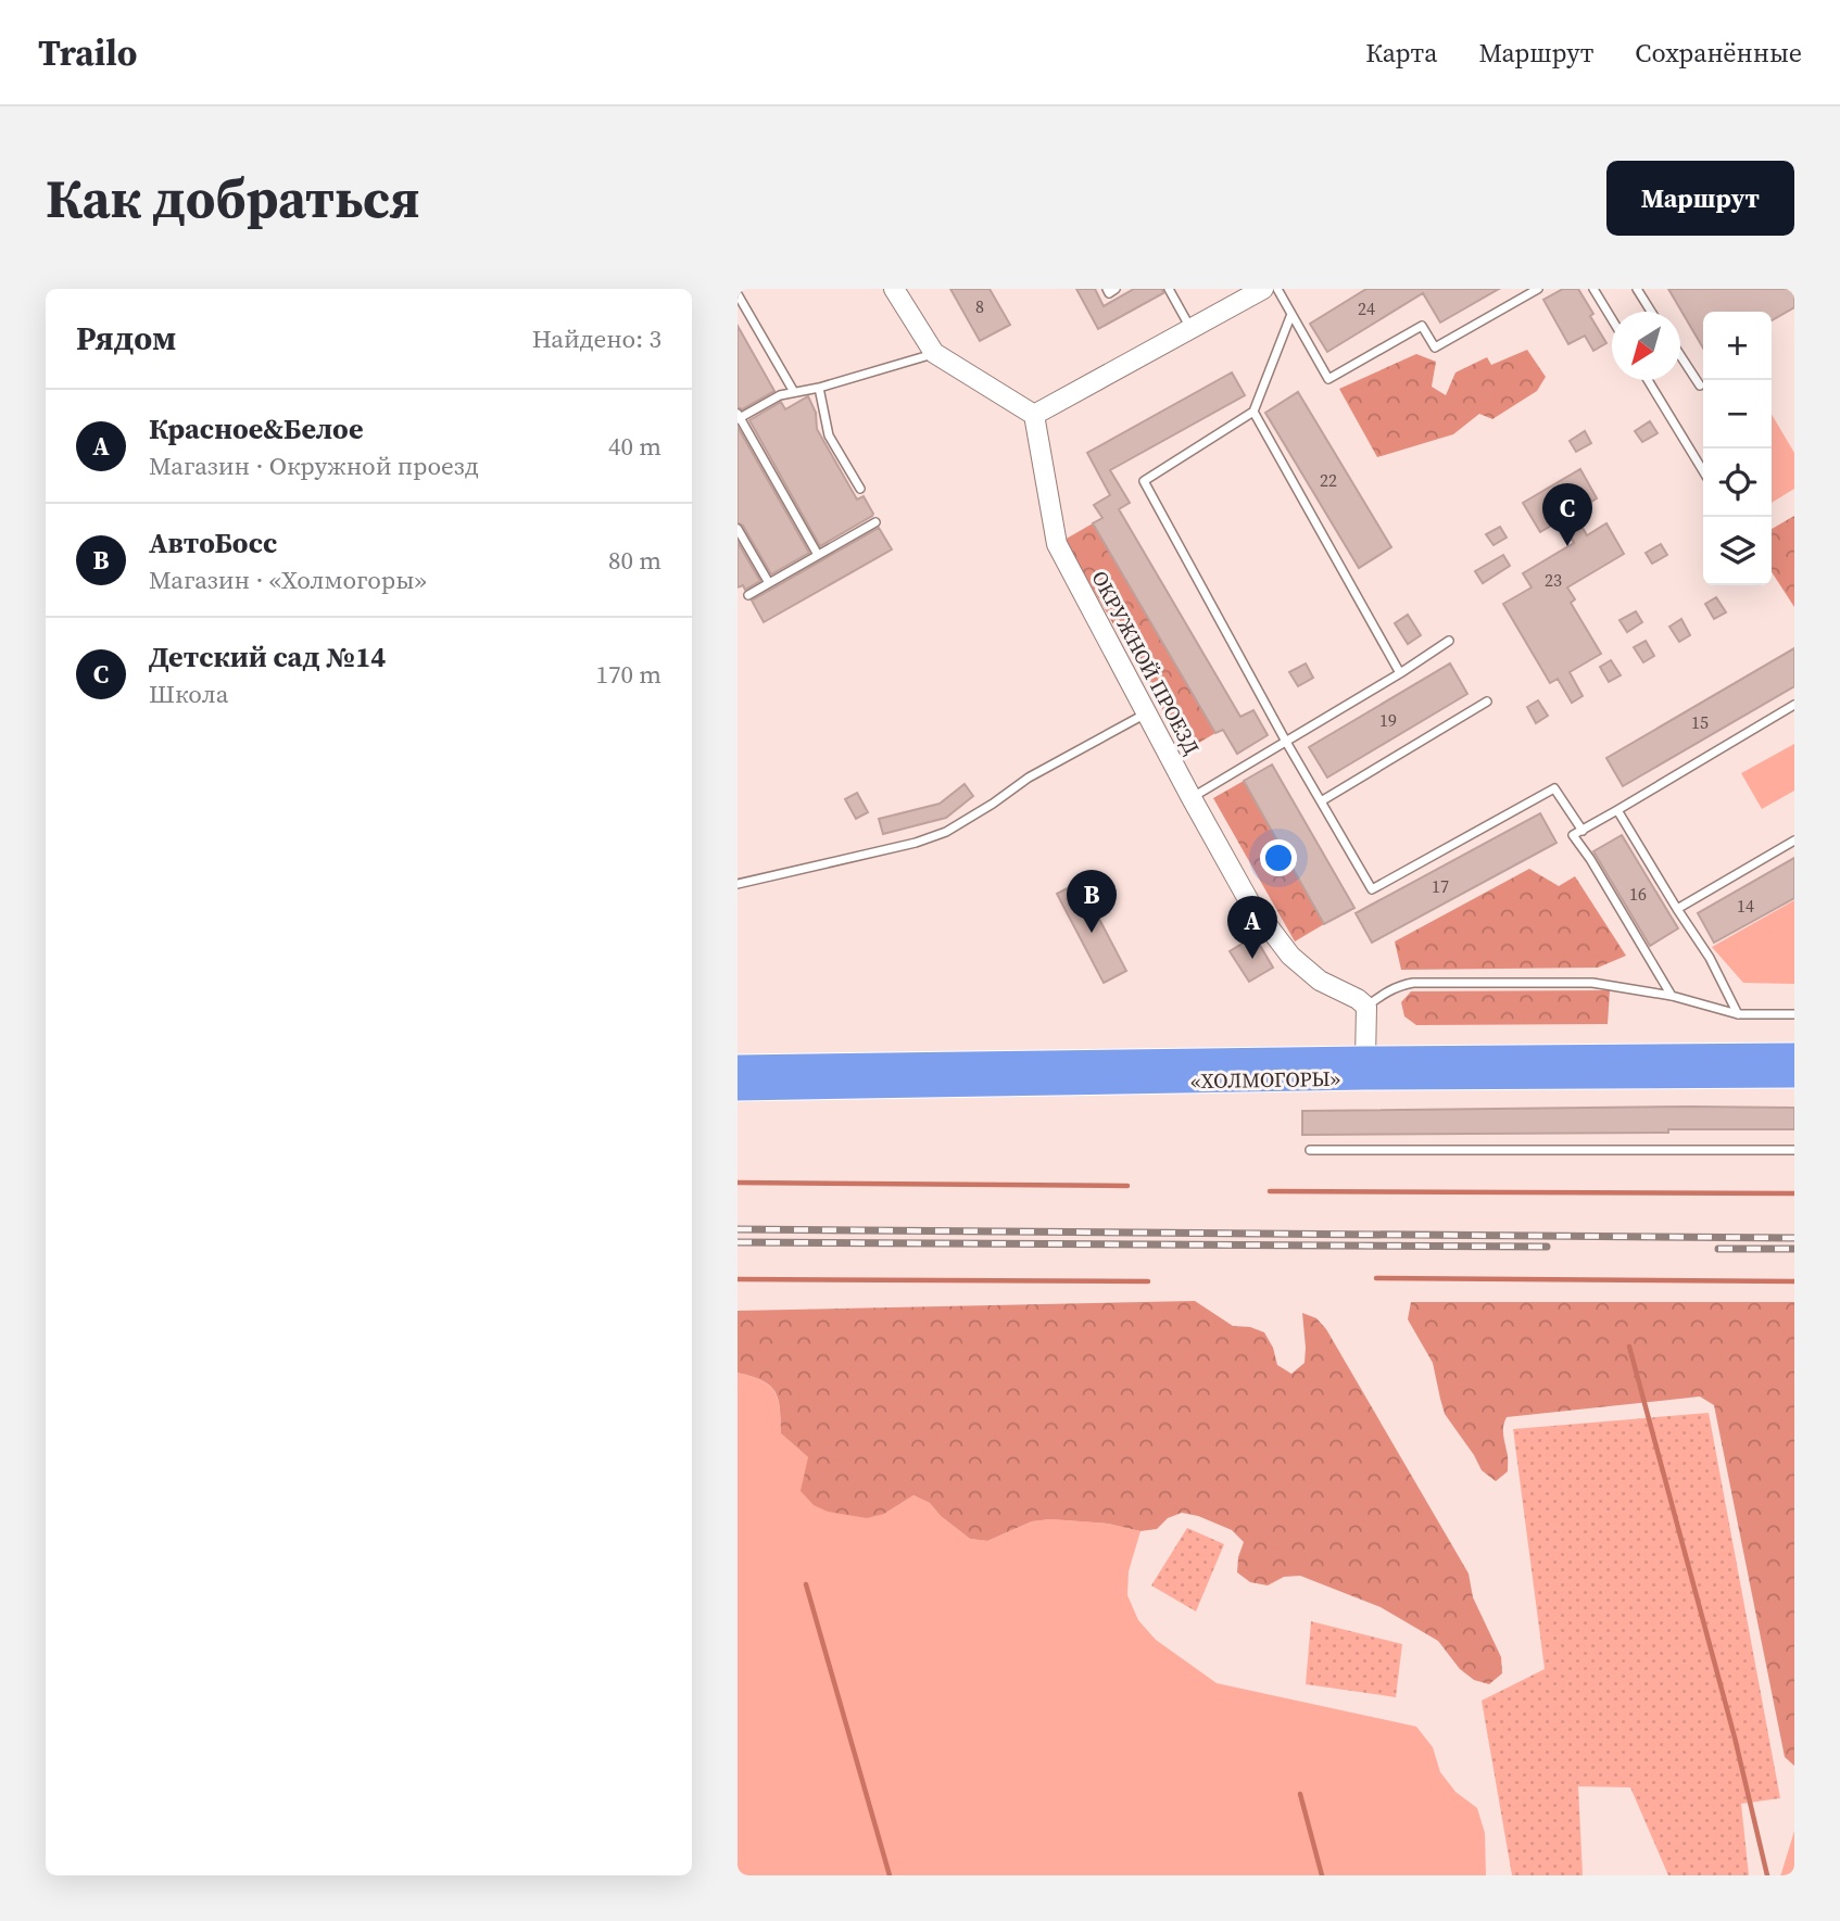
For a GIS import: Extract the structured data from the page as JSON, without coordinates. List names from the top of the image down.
{
  "streets": {
    "highway": ["«ХОЛМОГОРЫ»"],
    "street": ["ОКРУЖНОЙ ПРОЕЗД"]
  },
  "house_numbers": [
    "8",
    "24",
    "22",
    "23",
    "19",
    "15",
    "17",
    "16",
    "14"
  ],
  "north": "bottom left",
  "page": {
    "header": "Trailo",
    "nav": ["Карта", "Маршрут", "Сохранённые"],
    "buttons": "Маршрут",
    "title": "Как добраться",
    "heading": ["Рядом", "Найдено: 3"],
    "map_buttons": ["+", "−"],
    "list": [
      {
        "mark": "A",
        "name": "Красное&Белое",
        "note": "Магазин · Окружной проезд",
        "value": "40 m"
      },
      {
        "mark": "B",
        "name": "АвтоБосс",
        "note": "Магазин · «Холмогоры»",
        "value": "80 m"
      },
      {
        "mark": "C",
        "name": "Детский сад №14",
        "note": "Школа",
        "value": "170 m"
      }
    ],
    "pins": ["C", "B", "A"]
  }
}
